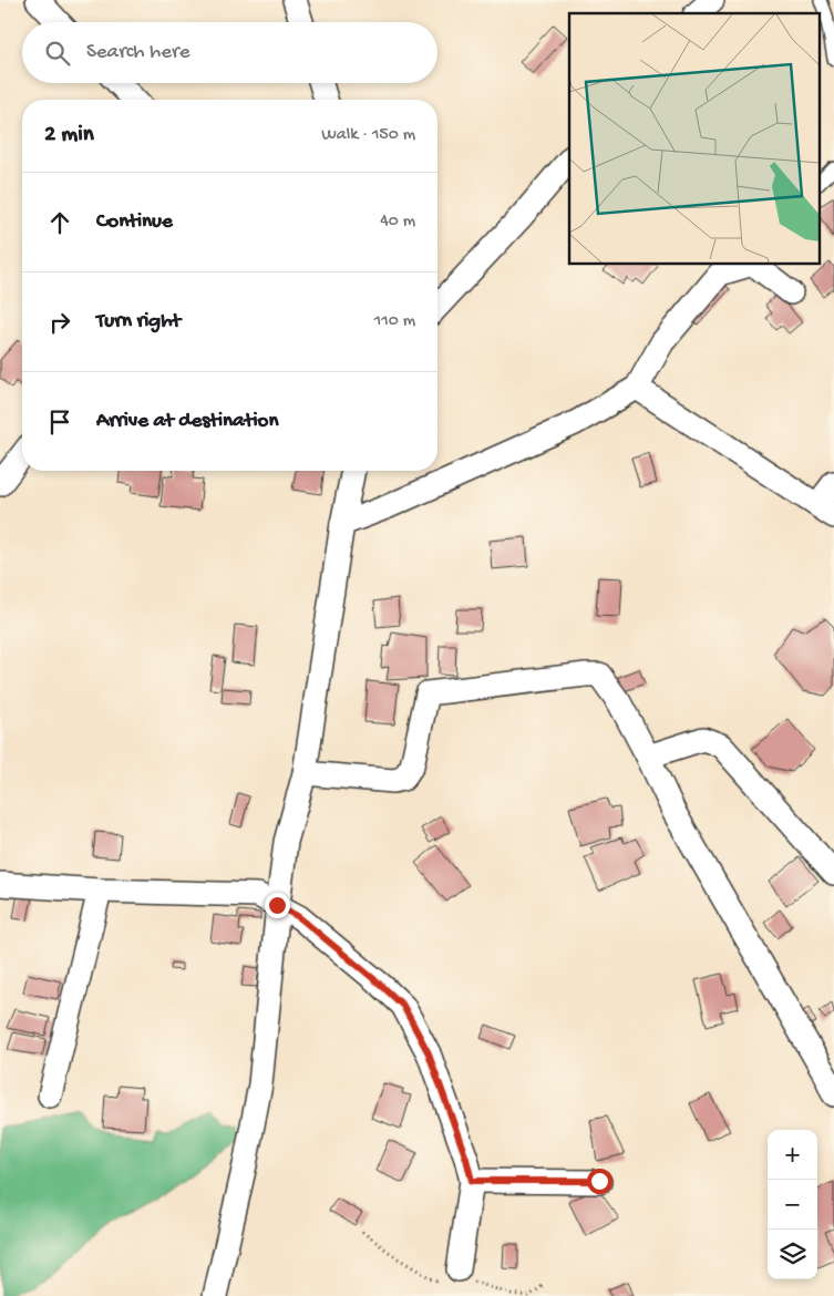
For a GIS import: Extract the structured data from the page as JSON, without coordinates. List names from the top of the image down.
{
  "page": {
    "search": "Search here",
    "heading": ["2 min", "Walk · 150 m"],
    "list": [
      ["Continue", "40 m"],
      ["Turn right", "110 m"],
      "Arrive at destination"
    ],
    "map_buttons": ["+", "−"]
  }
}
